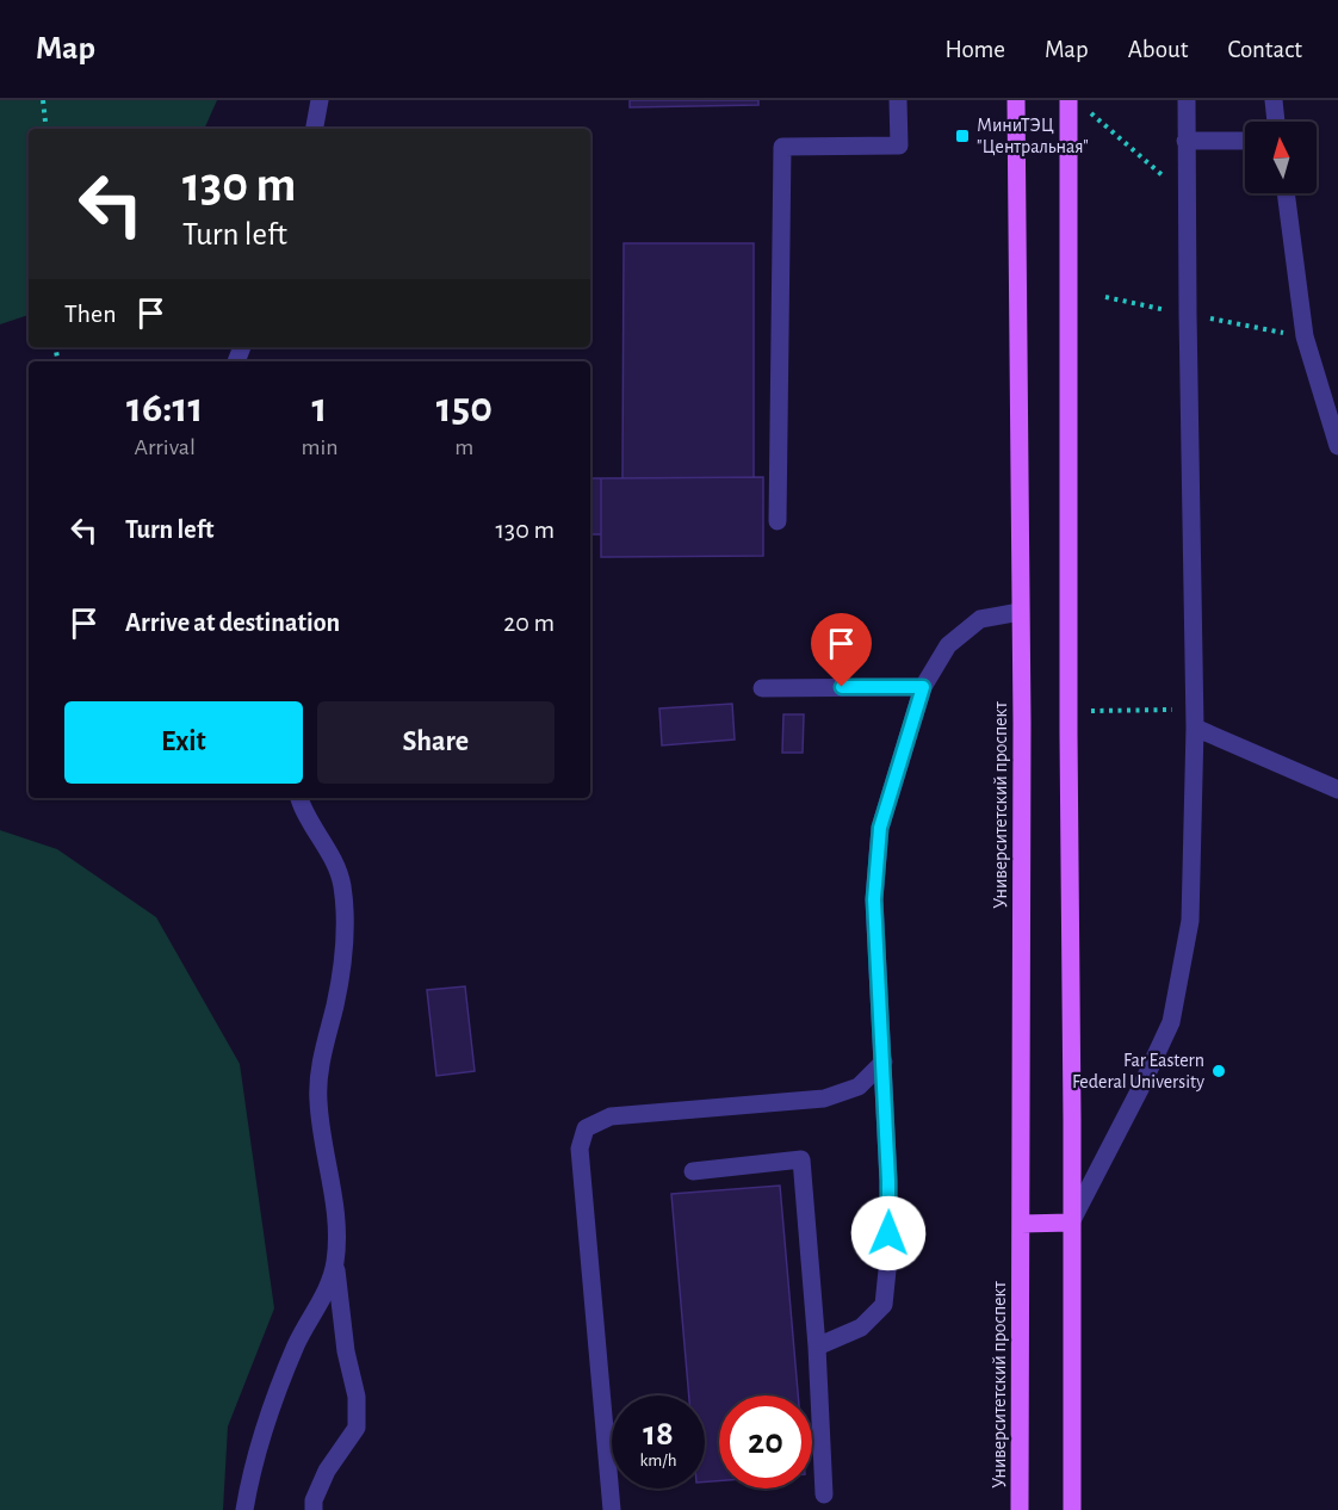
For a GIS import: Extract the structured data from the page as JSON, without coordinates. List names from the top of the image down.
{
  "streets": {
    "main road": ["Университетский проспект"]
  },
  "places": {
    "transit": ["МиниТЭЦ \"Центральная\""],
    "other": ["Far Eastern Federal University"]
  },
  "north": "top",
  "page": {
    "header": "Map",
    "nav": [
      "Home",
      "Map",
      "About",
      "Contact"
    ],
    "turn": ["130 m", "Turn left"],
    "then": "Then",
    "eta": [
      "16:11",
      "Arrival",
      "1",
      "min",
      "150",
      "m"
    ],
    "list": [
      {
        "name": "Turn left",
        "value": "130 m"
      },
      {
        "name": "Arrive at destination",
        "value": "20 m"
      }
    ],
    "buttons": ["Exit", "Share"],
    "speed": "18 km/h",
    "limit": "20"
  }
}
